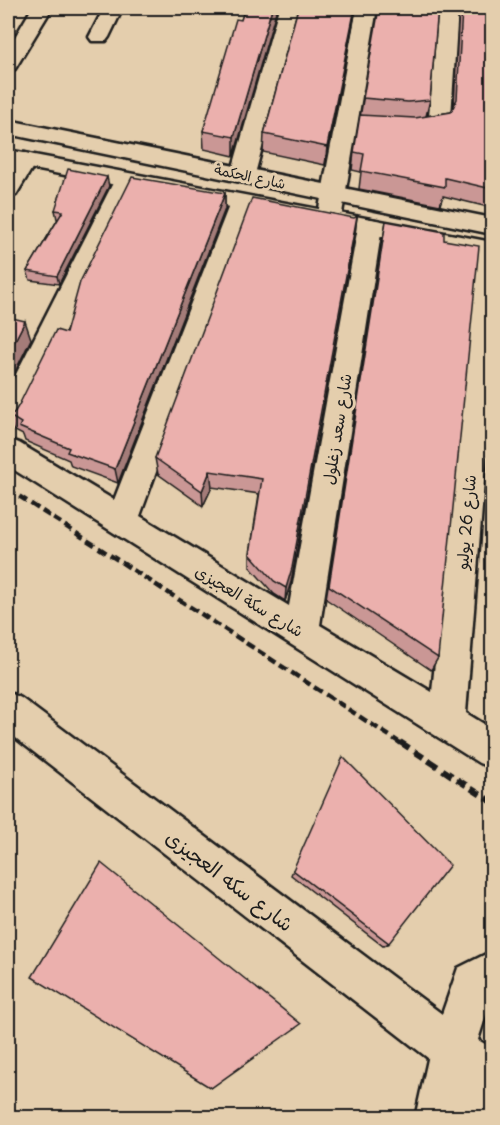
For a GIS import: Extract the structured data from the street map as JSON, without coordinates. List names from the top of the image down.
{
  "streets": {
    "street": [
      "شارع الحكمة",
      "شارع سعد زغلول",
      "شارع 26 يوليو",
      "شارع سكة العجيزى",
      "شارع سكه العجيزى"
    ]
  },
  "crossings": [
    ["شارع الحكمة", "شارع سعد زغلول"],
    ["شارع الحكمة", "شارع 26 يوليو"],
    ["شارع سعد زغلول", "شارع سكة العجيزى"],
    ["شارع 26 يوليو", "شارع سكة العجيزى"]
  ]
}
